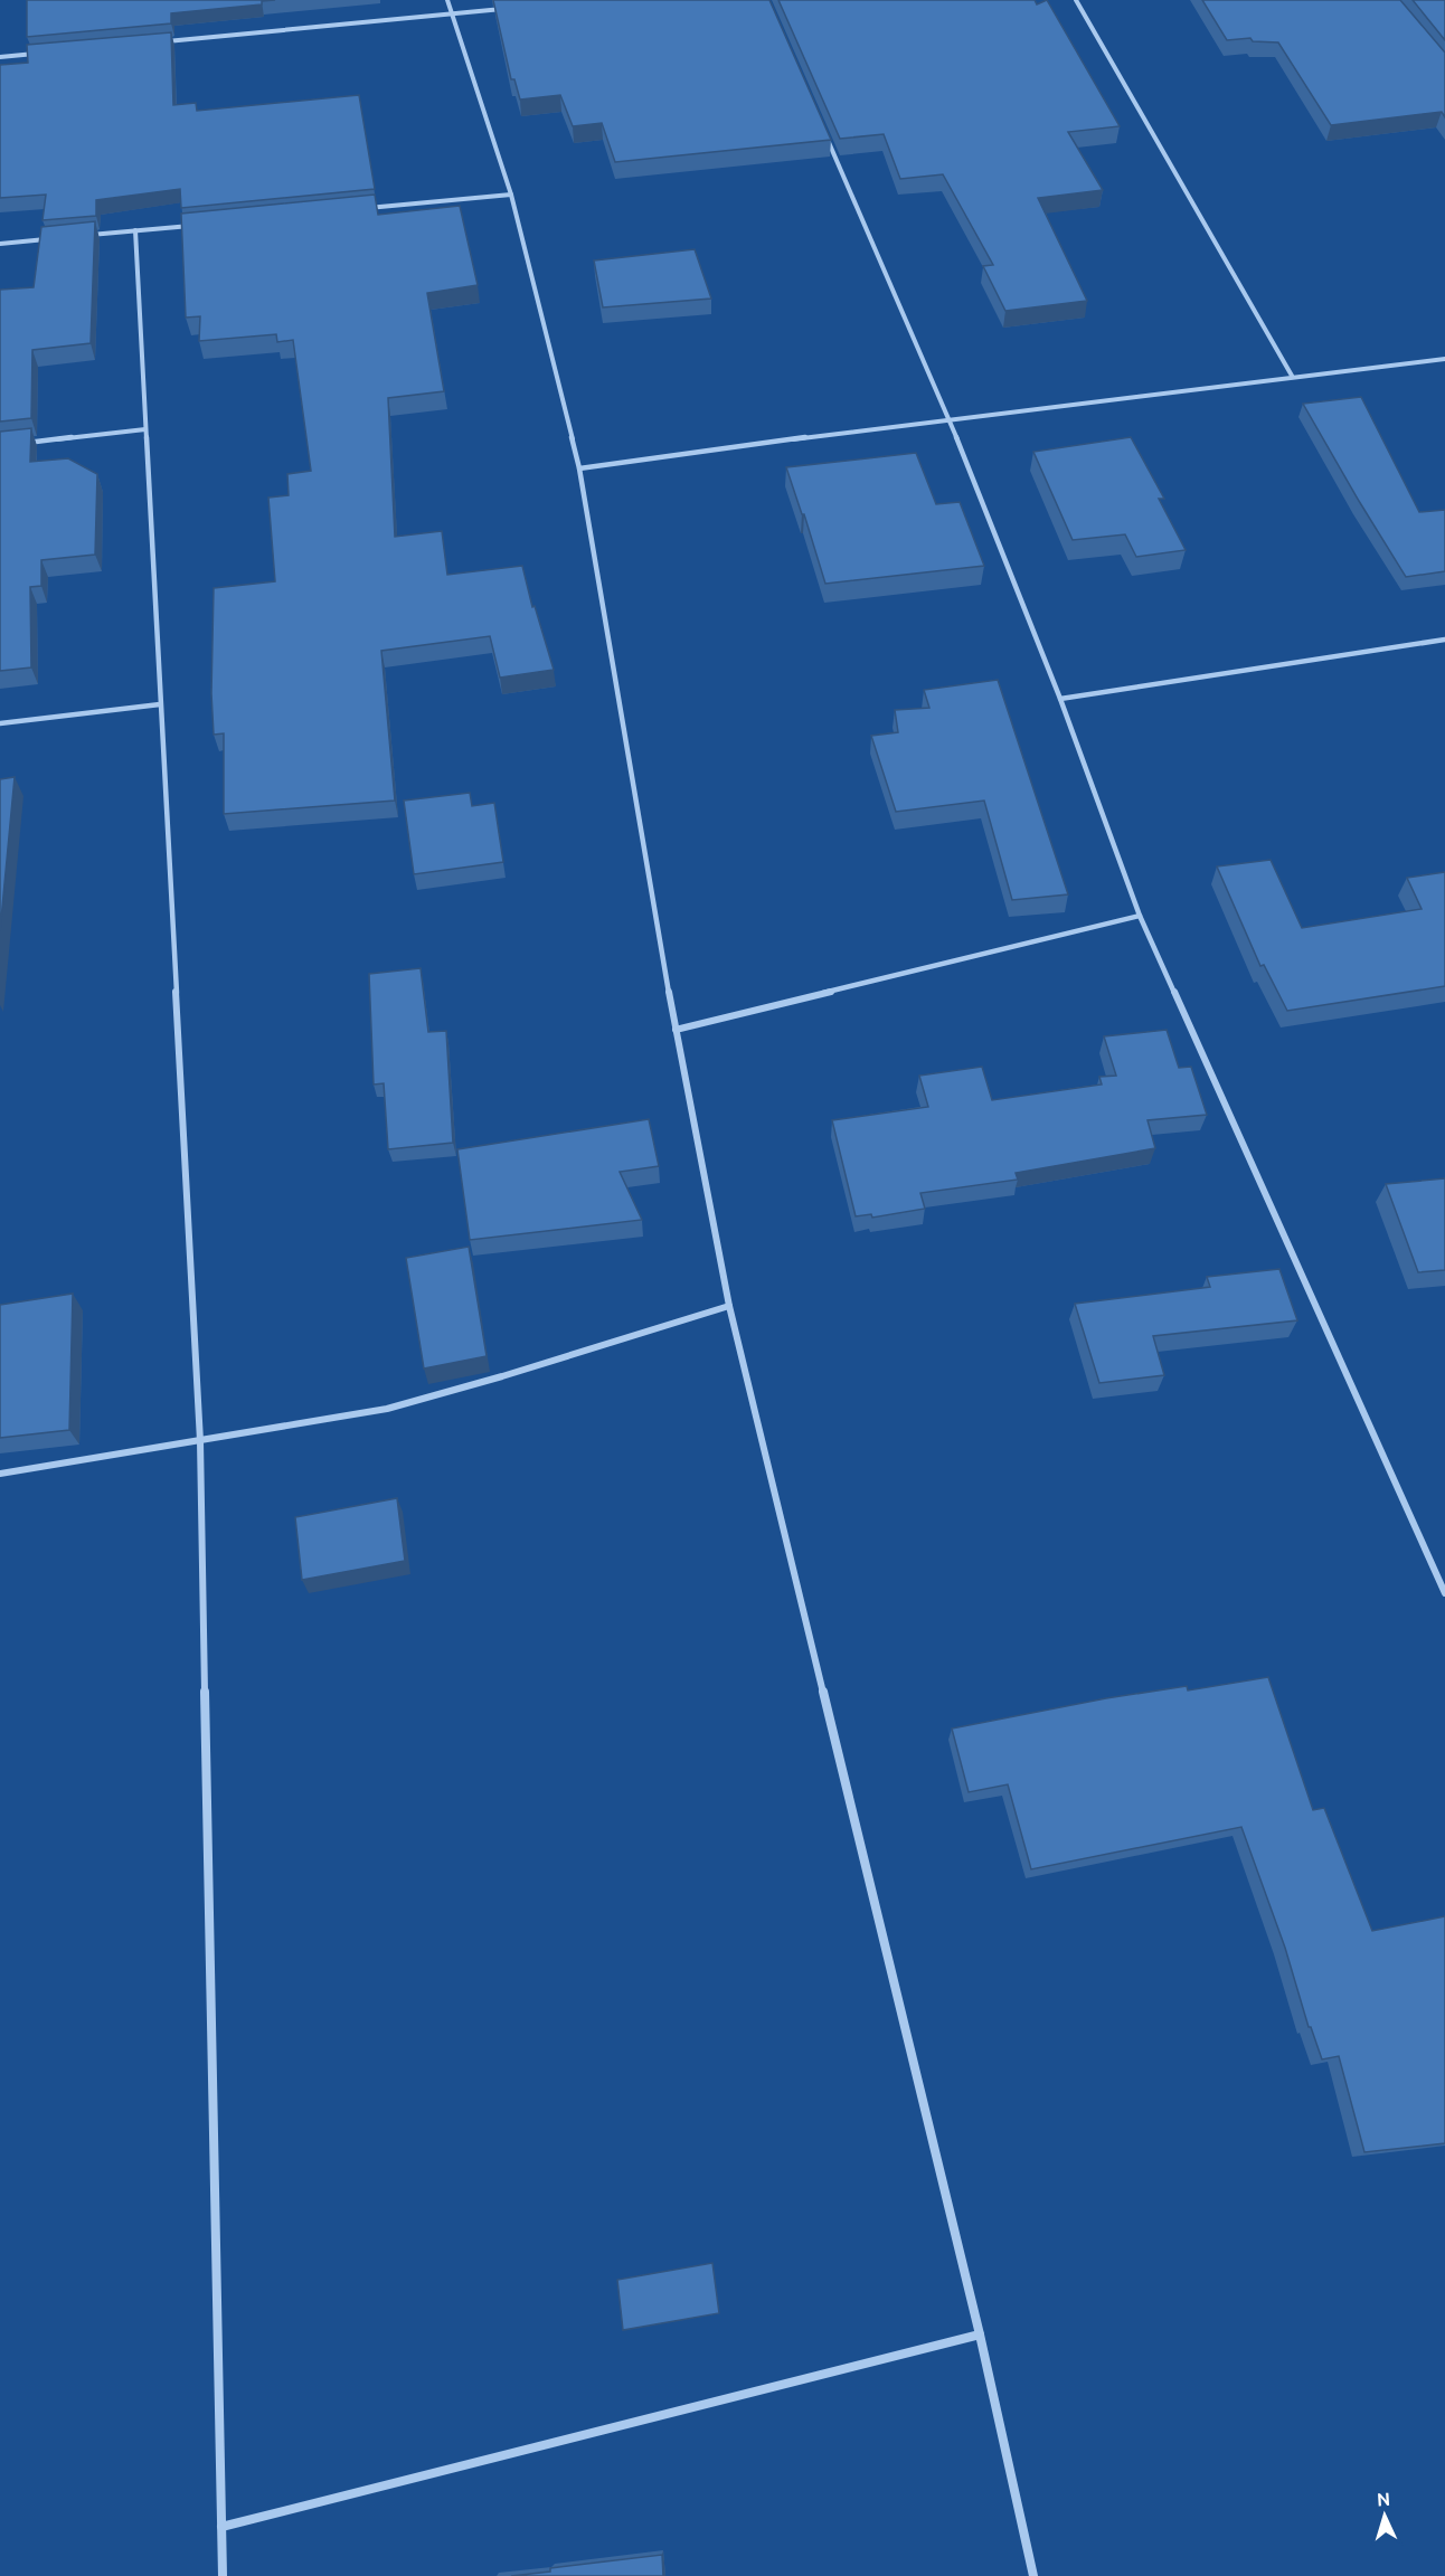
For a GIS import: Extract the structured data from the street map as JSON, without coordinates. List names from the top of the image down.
{
  "north": "top"
}
